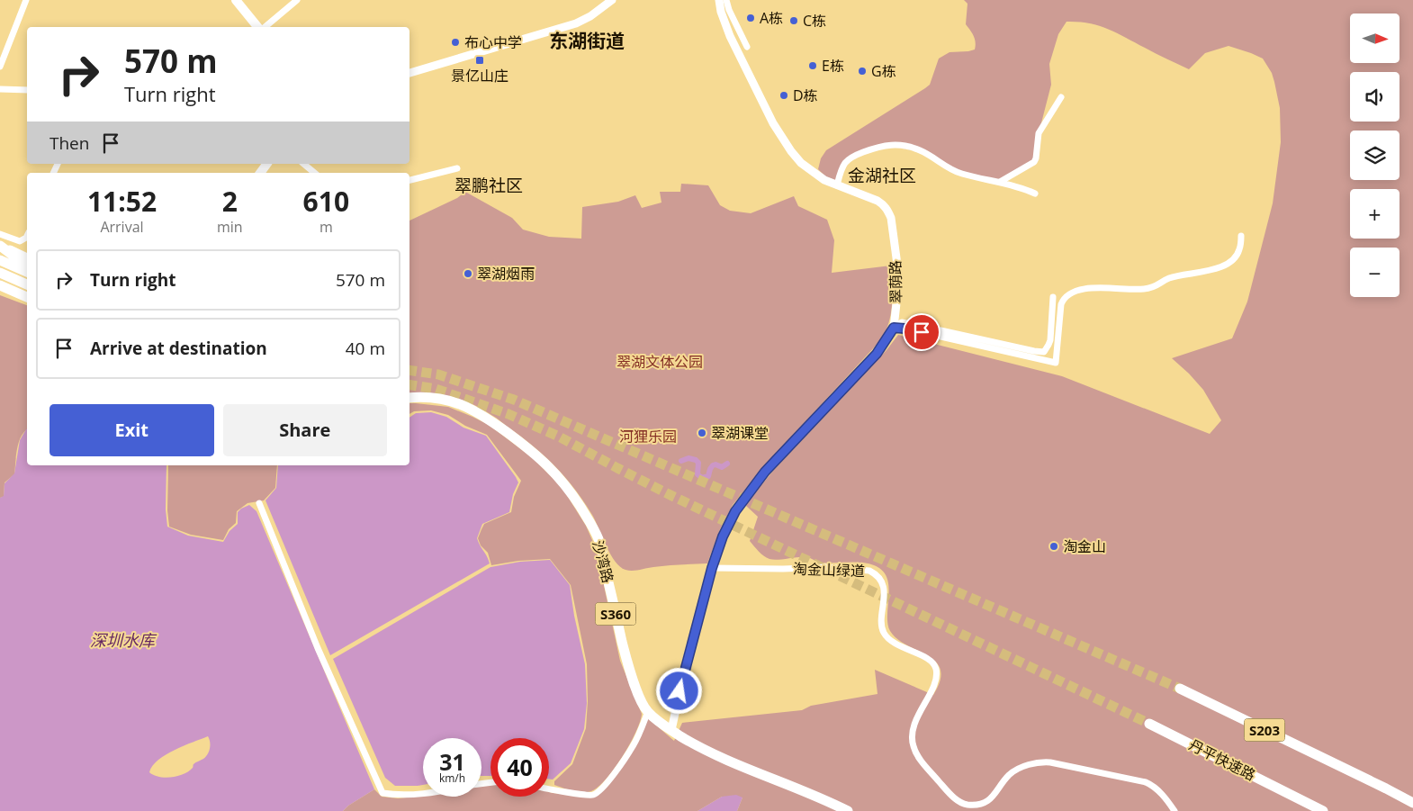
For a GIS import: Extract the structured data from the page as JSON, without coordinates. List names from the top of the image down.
{
  "streets": {
    "main road": [
      "沙湾路",
      "S360",
      "S203",
      "丹平快速路"
    ],
    "street": ["翠荫路", "淘金山绿道"]
  },
  "crossings": [
    ["翠荫路", "沙湾路"],
    ["翠荫路", "淘金山绿道"]
  ],
  "districts": ["东湖街道", "金湖社区", "翠鹏社区"],
  "water": ["深圳水库"],
  "parks": ["翠湖文体公园", "河狸乐园"],
  "places": {
    "other": [
      "A栋",
      "C栋",
      "布心中学",
      "E栋",
      "G栋",
      "D栋",
      "翠湖烟雨",
      "翠湖课堂",
      "淘金山"
    ],
    "transit": ["景亿山庄"]
  },
  "north": "right",
  "page": {
    "map_buttons": ["+", "−"],
    "turn": ["570 m", "Turn right"],
    "then": "Then",
    "eta": [
      "11:52",
      "Arrival",
      "2",
      "min",
      "610",
      "m"
    ],
    "list": [
      {
        "name": "Turn right",
        "value": "570 m"
      },
      {
        "name": "Arrive at destination",
        "value": "40 m"
      }
    ],
    "buttons": ["Exit", "Share"],
    "speed": "31 km/h",
    "limit": "40"
  }
}
